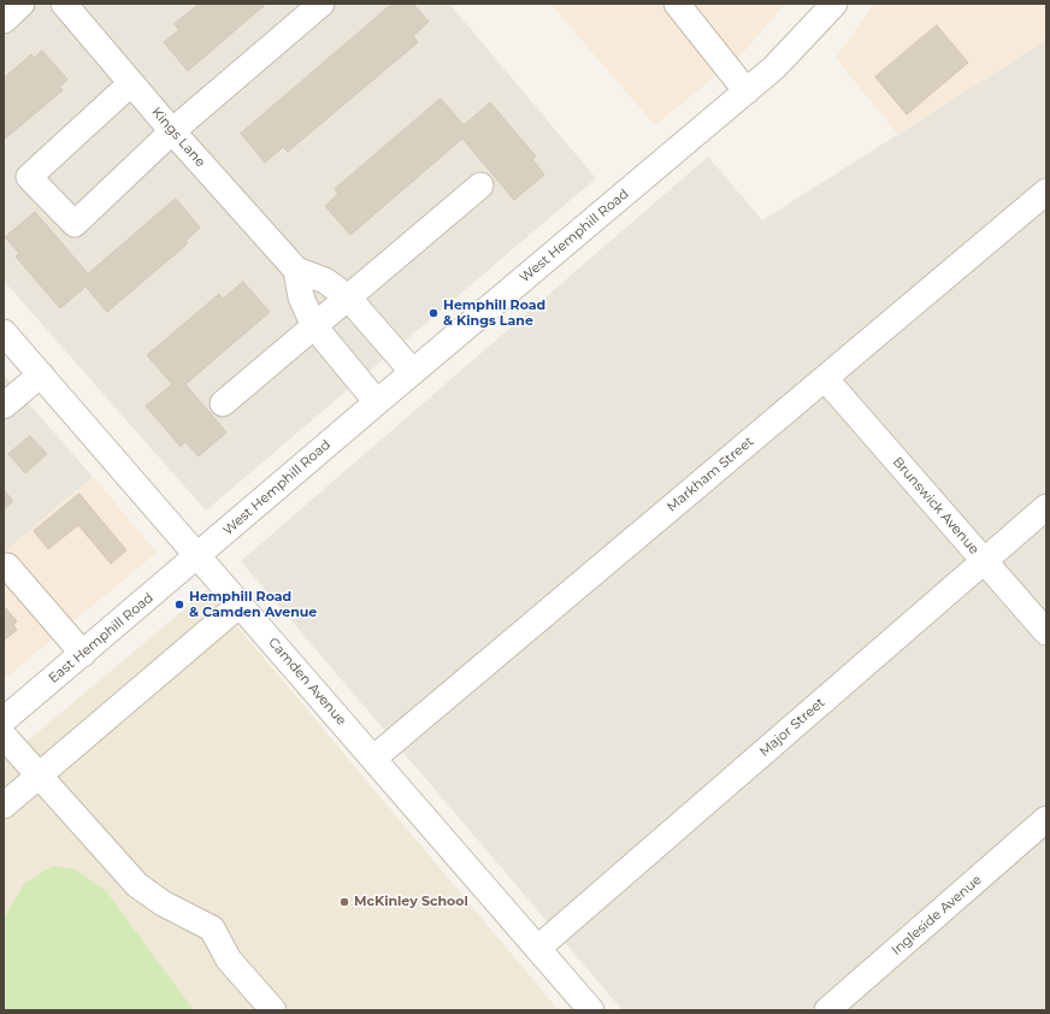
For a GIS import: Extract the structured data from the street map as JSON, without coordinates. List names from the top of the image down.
{
  "streets": {
    "street": [
      "Kings Lane",
      "West Hemphill Road",
      "Markham Street",
      "Brunswick Avenue",
      "East Hemphill Road",
      "Camden Avenue",
      "Major Street",
      "Ingleside Avenue"
    ]
  },
  "crossings": [
    ["Kings Lane", "West Hemphill Road"],
    ["West Hemphill Road", "East Hemphill Road"],
    ["West Hemphill Road", "Camden Avenue"],
    ["Markham Street", "Brunswick Avenue"],
    ["Markham Street", "Camden Avenue"],
    ["Brunswick Avenue", "Major Street"],
    ["East Hemphill Road", "Camden Avenue"],
    ["Camden Avenue", "Major Street"]
  ],
  "places": ["Hemphill Road & Kings Lane", "Hemphill Road & Camden Avenue", "McKinley School"]
}
